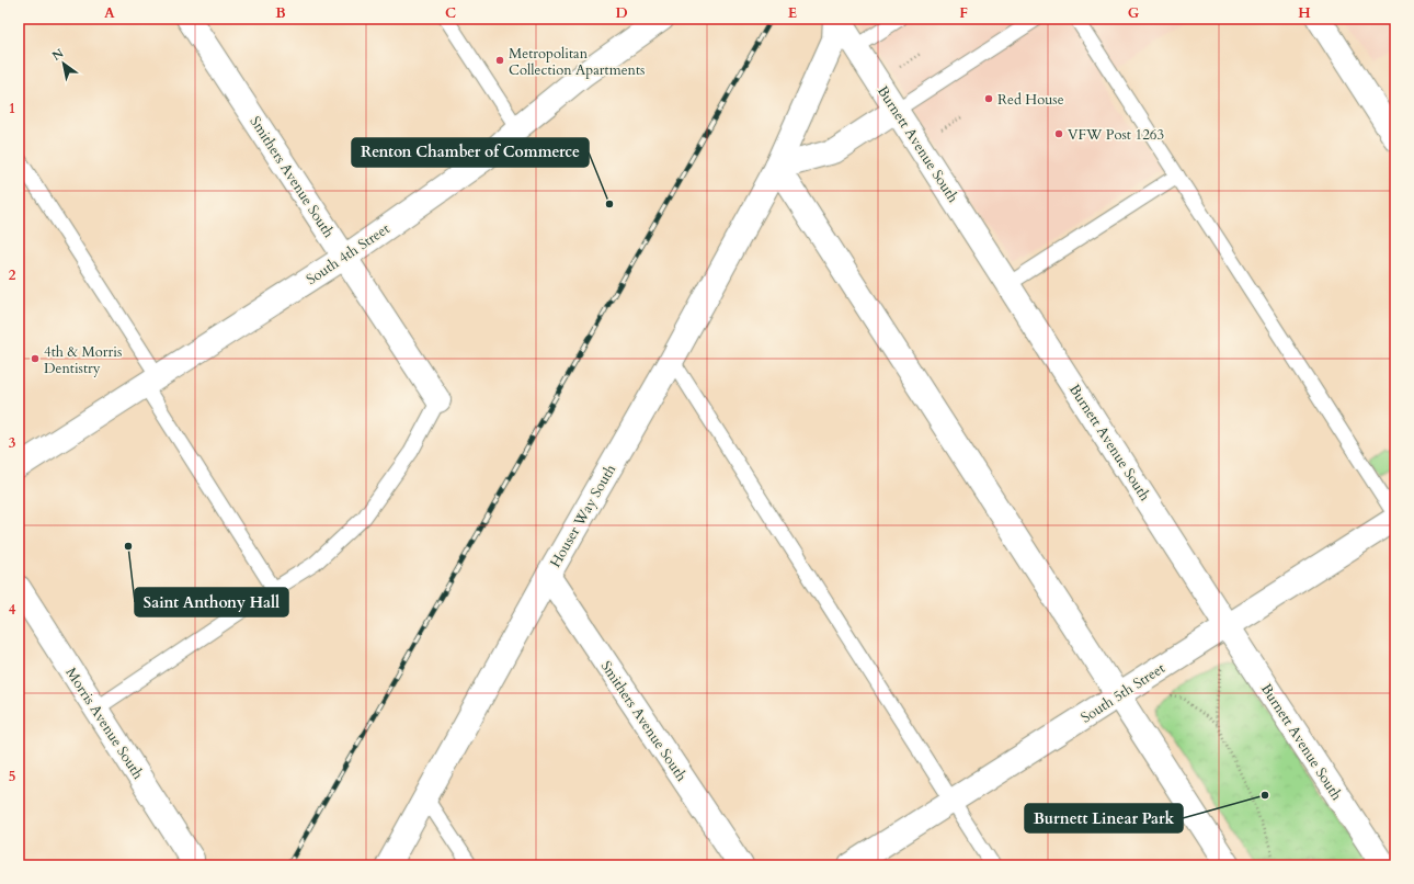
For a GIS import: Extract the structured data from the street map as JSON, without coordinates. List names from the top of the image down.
{
  "streets": {
    "street": [
      "Burnett Avenue South",
      "Smithers Avenue South",
      "South 4th Street",
      "Houser Way South",
      "South 5th Street",
      "Morris Avenue South"
    ]
  },
  "crossings": [
    ["Burnett Avenue South", "Houser Way South"],
    ["Burnett Avenue South", "South 5th Street"],
    ["Smithers Avenue South", "South 4th Street"],
    ["Smithers Avenue South", "Houser Way South"]
  ],
  "places": [
    "Metropolitan Collection Apartments",
    "Red House",
    "VFW Post 1263",
    "Renton Chamber of Commerce",
    "4th & Morris Dentistry",
    "Saint Anthony Hall",
    "Burnett Linear Park"
  ],
  "north": "top left",
  "grid": {
    "columns": [
      "A",
      "B",
      "C",
      "D",
      "E",
      "F",
      "G",
      "H"
    ],
    "rows": [
      "1",
      "2",
      "3",
      "4",
      "5"
    ]
  }
}
